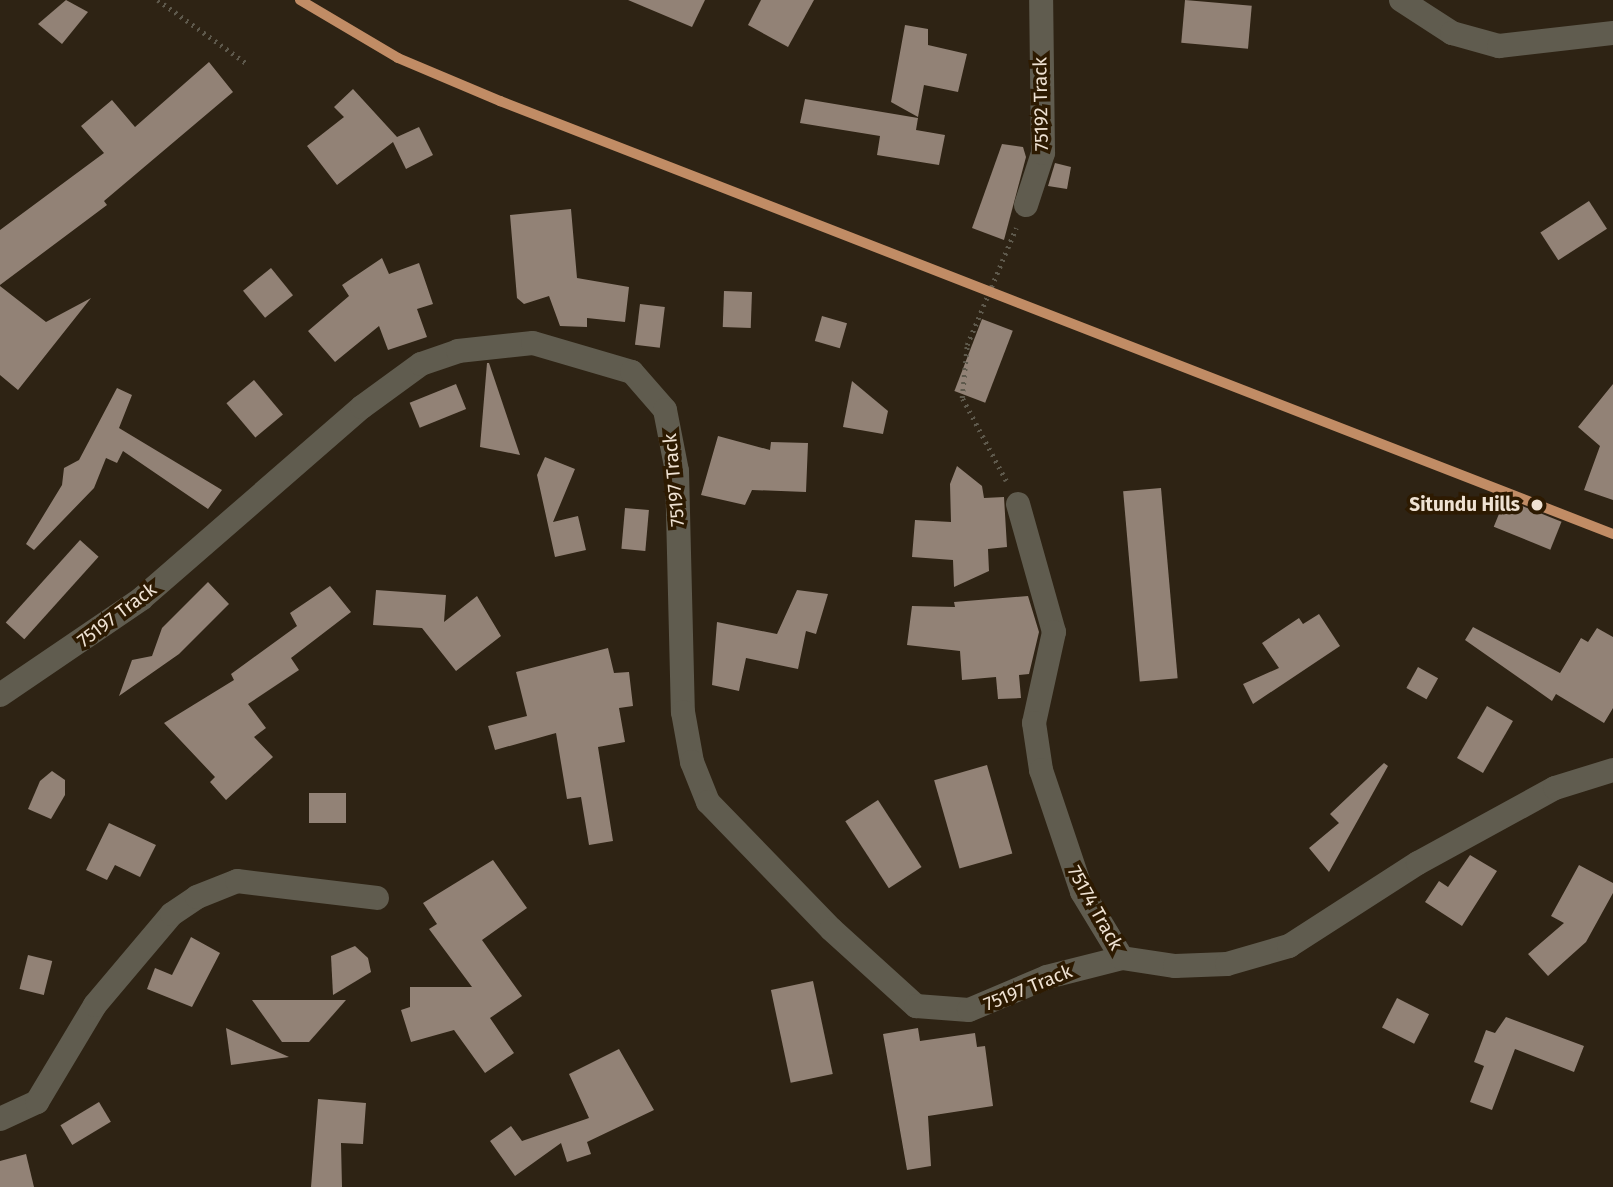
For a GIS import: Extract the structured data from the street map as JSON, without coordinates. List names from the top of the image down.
{
  "streets": {
    "street": ["75192 Track", "75197 Track", "75174 Track"]
  },
  "crossings": [
    ["75197 Track", "75174 Track"]
  ],
  "places": ["Situndu Hills"]
}
